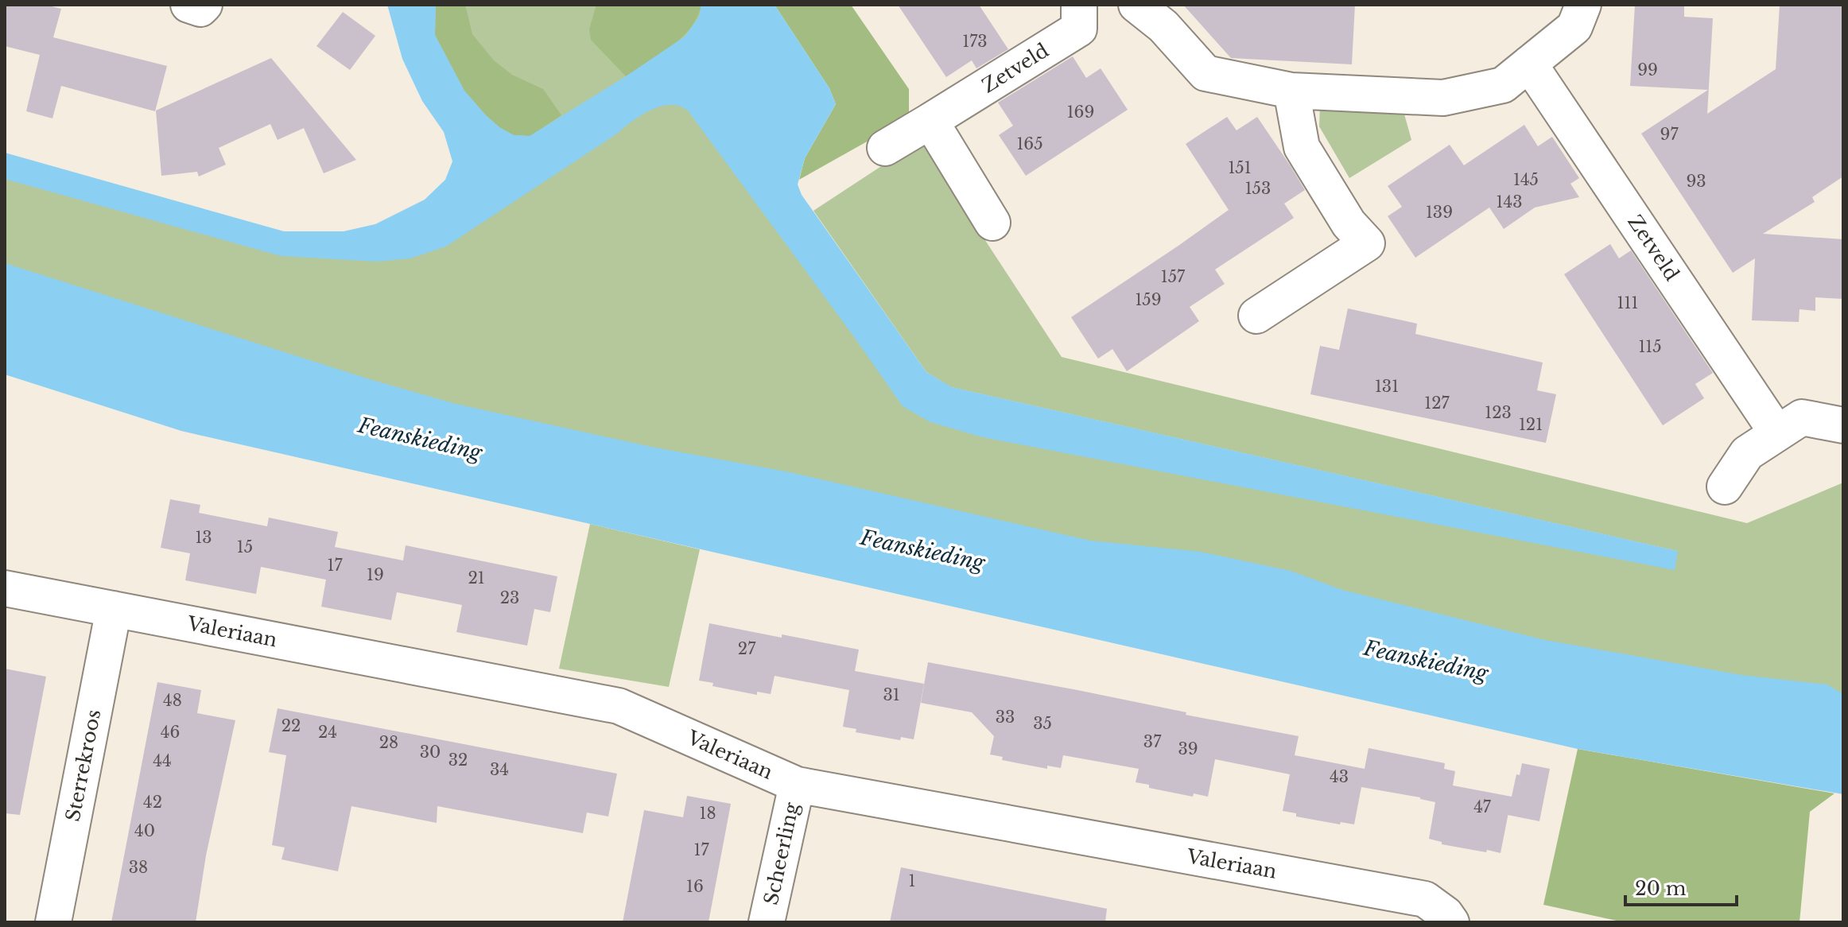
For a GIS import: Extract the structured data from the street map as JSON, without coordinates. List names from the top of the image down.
{
  "streets": {
    "street": [
      "Zetveld",
      "Valeriaan",
      "Sterrekroos",
      "Scheerling"
    ]
  },
  "crossings": [
    ["Valeriaan", "Sterrekroos"],
    ["Valeriaan", "Scheerling"]
  ],
  "water": ["Feanskieding"],
  "house_numbers": [
    "173",
    "99",
    "169",
    "97",
    "165",
    "151",
    "145",
    "93",
    "153",
    "143",
    "139",
    "157",
    "159",
    "111",
    "115",
    "131",
    "127",
    "123",
    "121",
    "13",
    "15",
    "17",
    "19",
    "21",
    "23",
    "27",
    "31",
    "48",
    "33",
    "35",
    "22",
    "46",
    "24",
    "37",
    "28",
    "39",
    "30",
    "32",
    "44",
    "34",
    "43",
    "42",
    "47",
    "18",
    "40",
    "17",
    "38",
    "1",
    "16"
  ],
  "scale_bar": "20 m"
}
